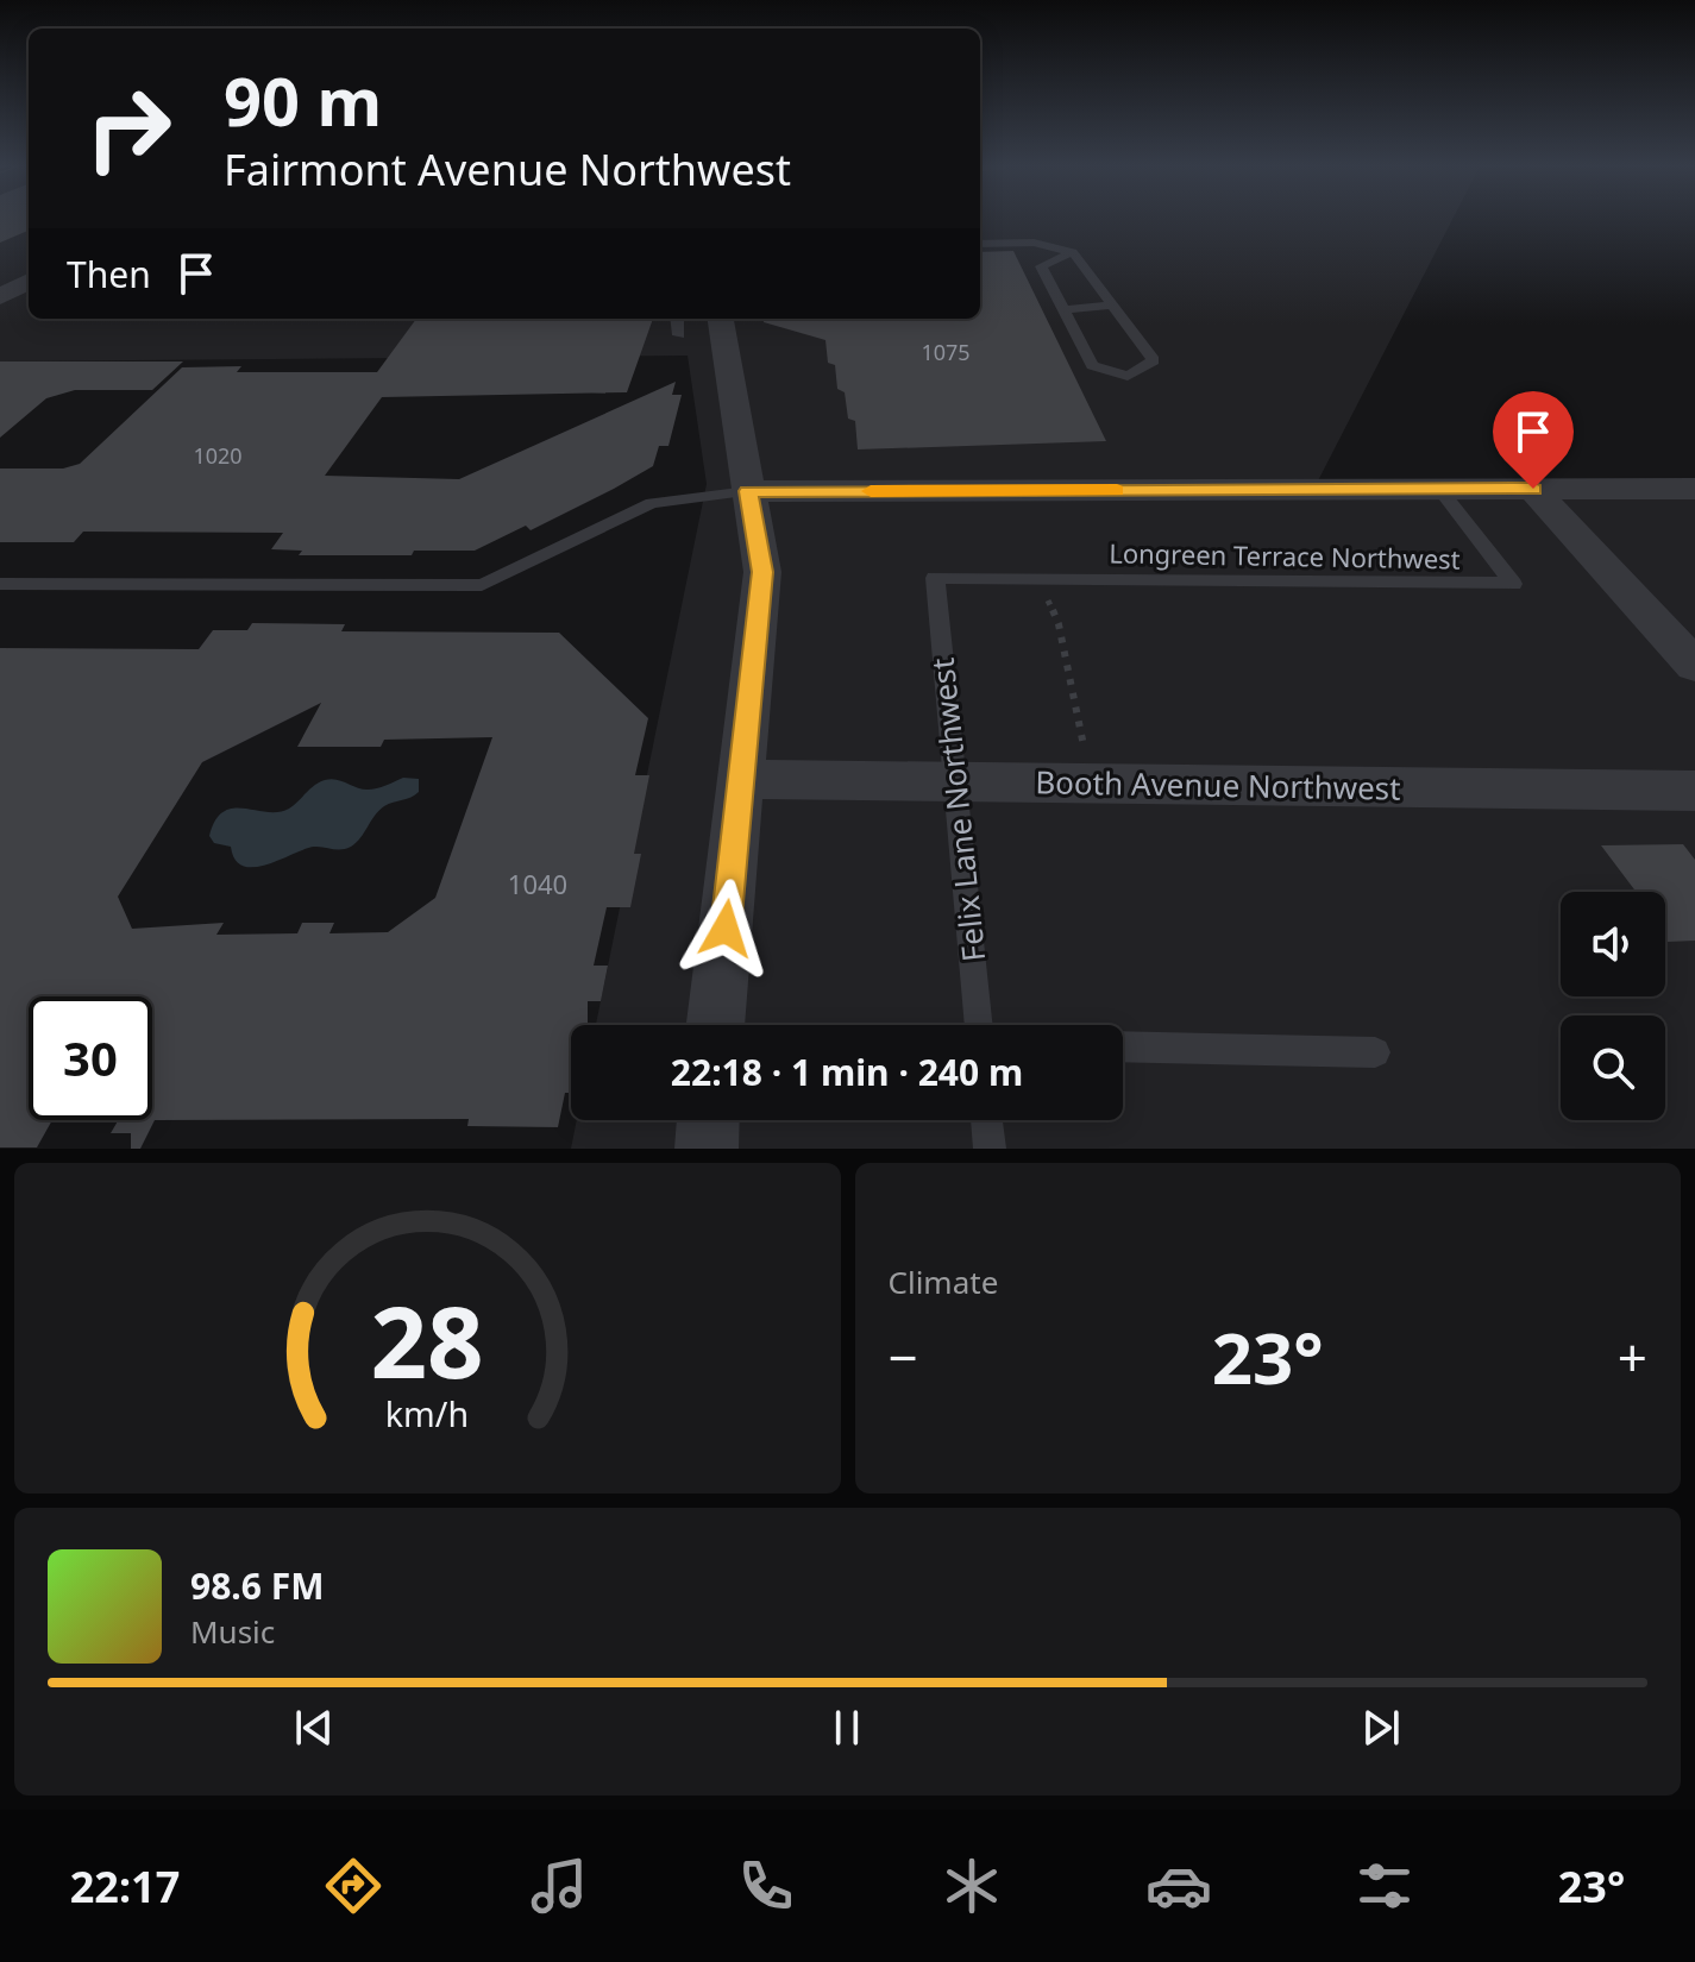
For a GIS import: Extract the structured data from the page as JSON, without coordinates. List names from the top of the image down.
{
  "streets": {
    "street": ["Booth Avenue Northwest"],
    "lane": ["Longreen Terrace Northwest", "Felix Lane Northwest"]
  },
  "crossings": [
    ["Longreen Terrace Northwest", "Felix Lane Northwest"],
    ["Booth Avenue Northwest", "Felix Lane Northwest"]
  ],
  "house_numbers": ["1075", "1020", "1040"],
  "page": {
    "turn": ["90 m", "Fairmont Avenue Northwest"],
    "then": "Then",
    "limit": "30",
    "trip": "22:18 · 1 min · 240 m",
    "tile": "Climate",
    "heat": ["−", "23°", "+"],
    "song": ["98.6 FM", "Music"],
    "tabs": ["22:17", "23°"],
    "gauge": ["28", "km/h"]
  }
}
